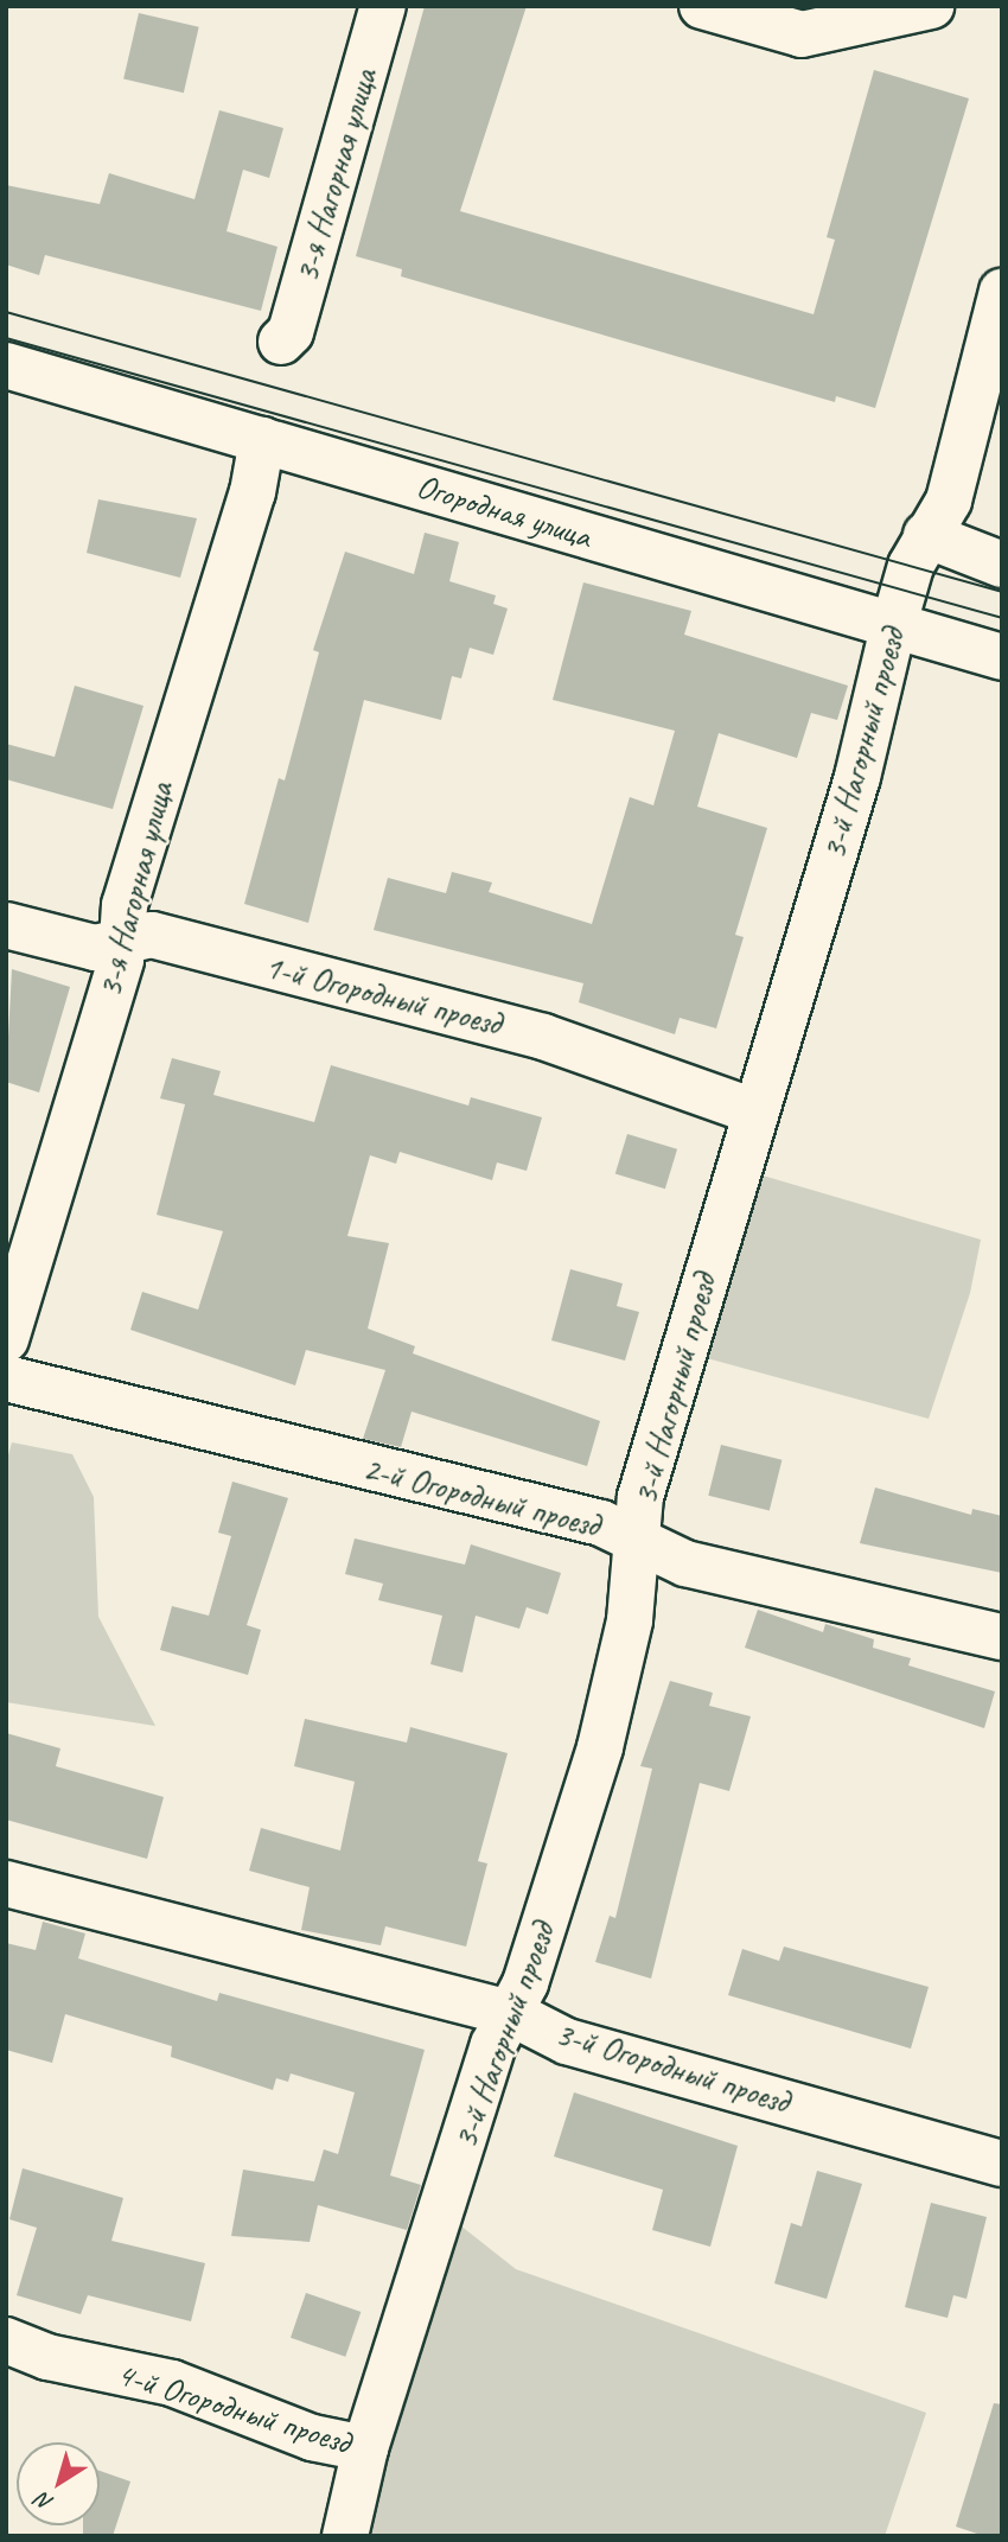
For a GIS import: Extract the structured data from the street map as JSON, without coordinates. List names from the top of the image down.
{
  "streets": {
    "street": [
      "3-я Нагорная улица",
      "Огородная улица",
      "3-й Нагорный проезд",
      "1-й Огородный проезд",
      "2-й Огородный проезд",
      "3-й Огородный проезд",
      "4-й Огородный проезд"
    ]
  },
  "crossings": [
    ["3-я Нагорная улица", "Огородная улица"],
    ["3-я Нагорная улица", "1-й Огородный проезд"],
    ["Огородная улица", "3-й Нагорный проезд"],
    ["3-й Нагорный проезд", "1-й Огородный проезд"],
    ["3-й Нагорный проезд", "2-й Огородный проезд"],
    ["3-й Нагорный проезд", "3-й Огородный проезд"],
    ["3-й Нагорный проезд", "4-й Огородный проезд"]
  ],
  "north": "bottom left"
}
